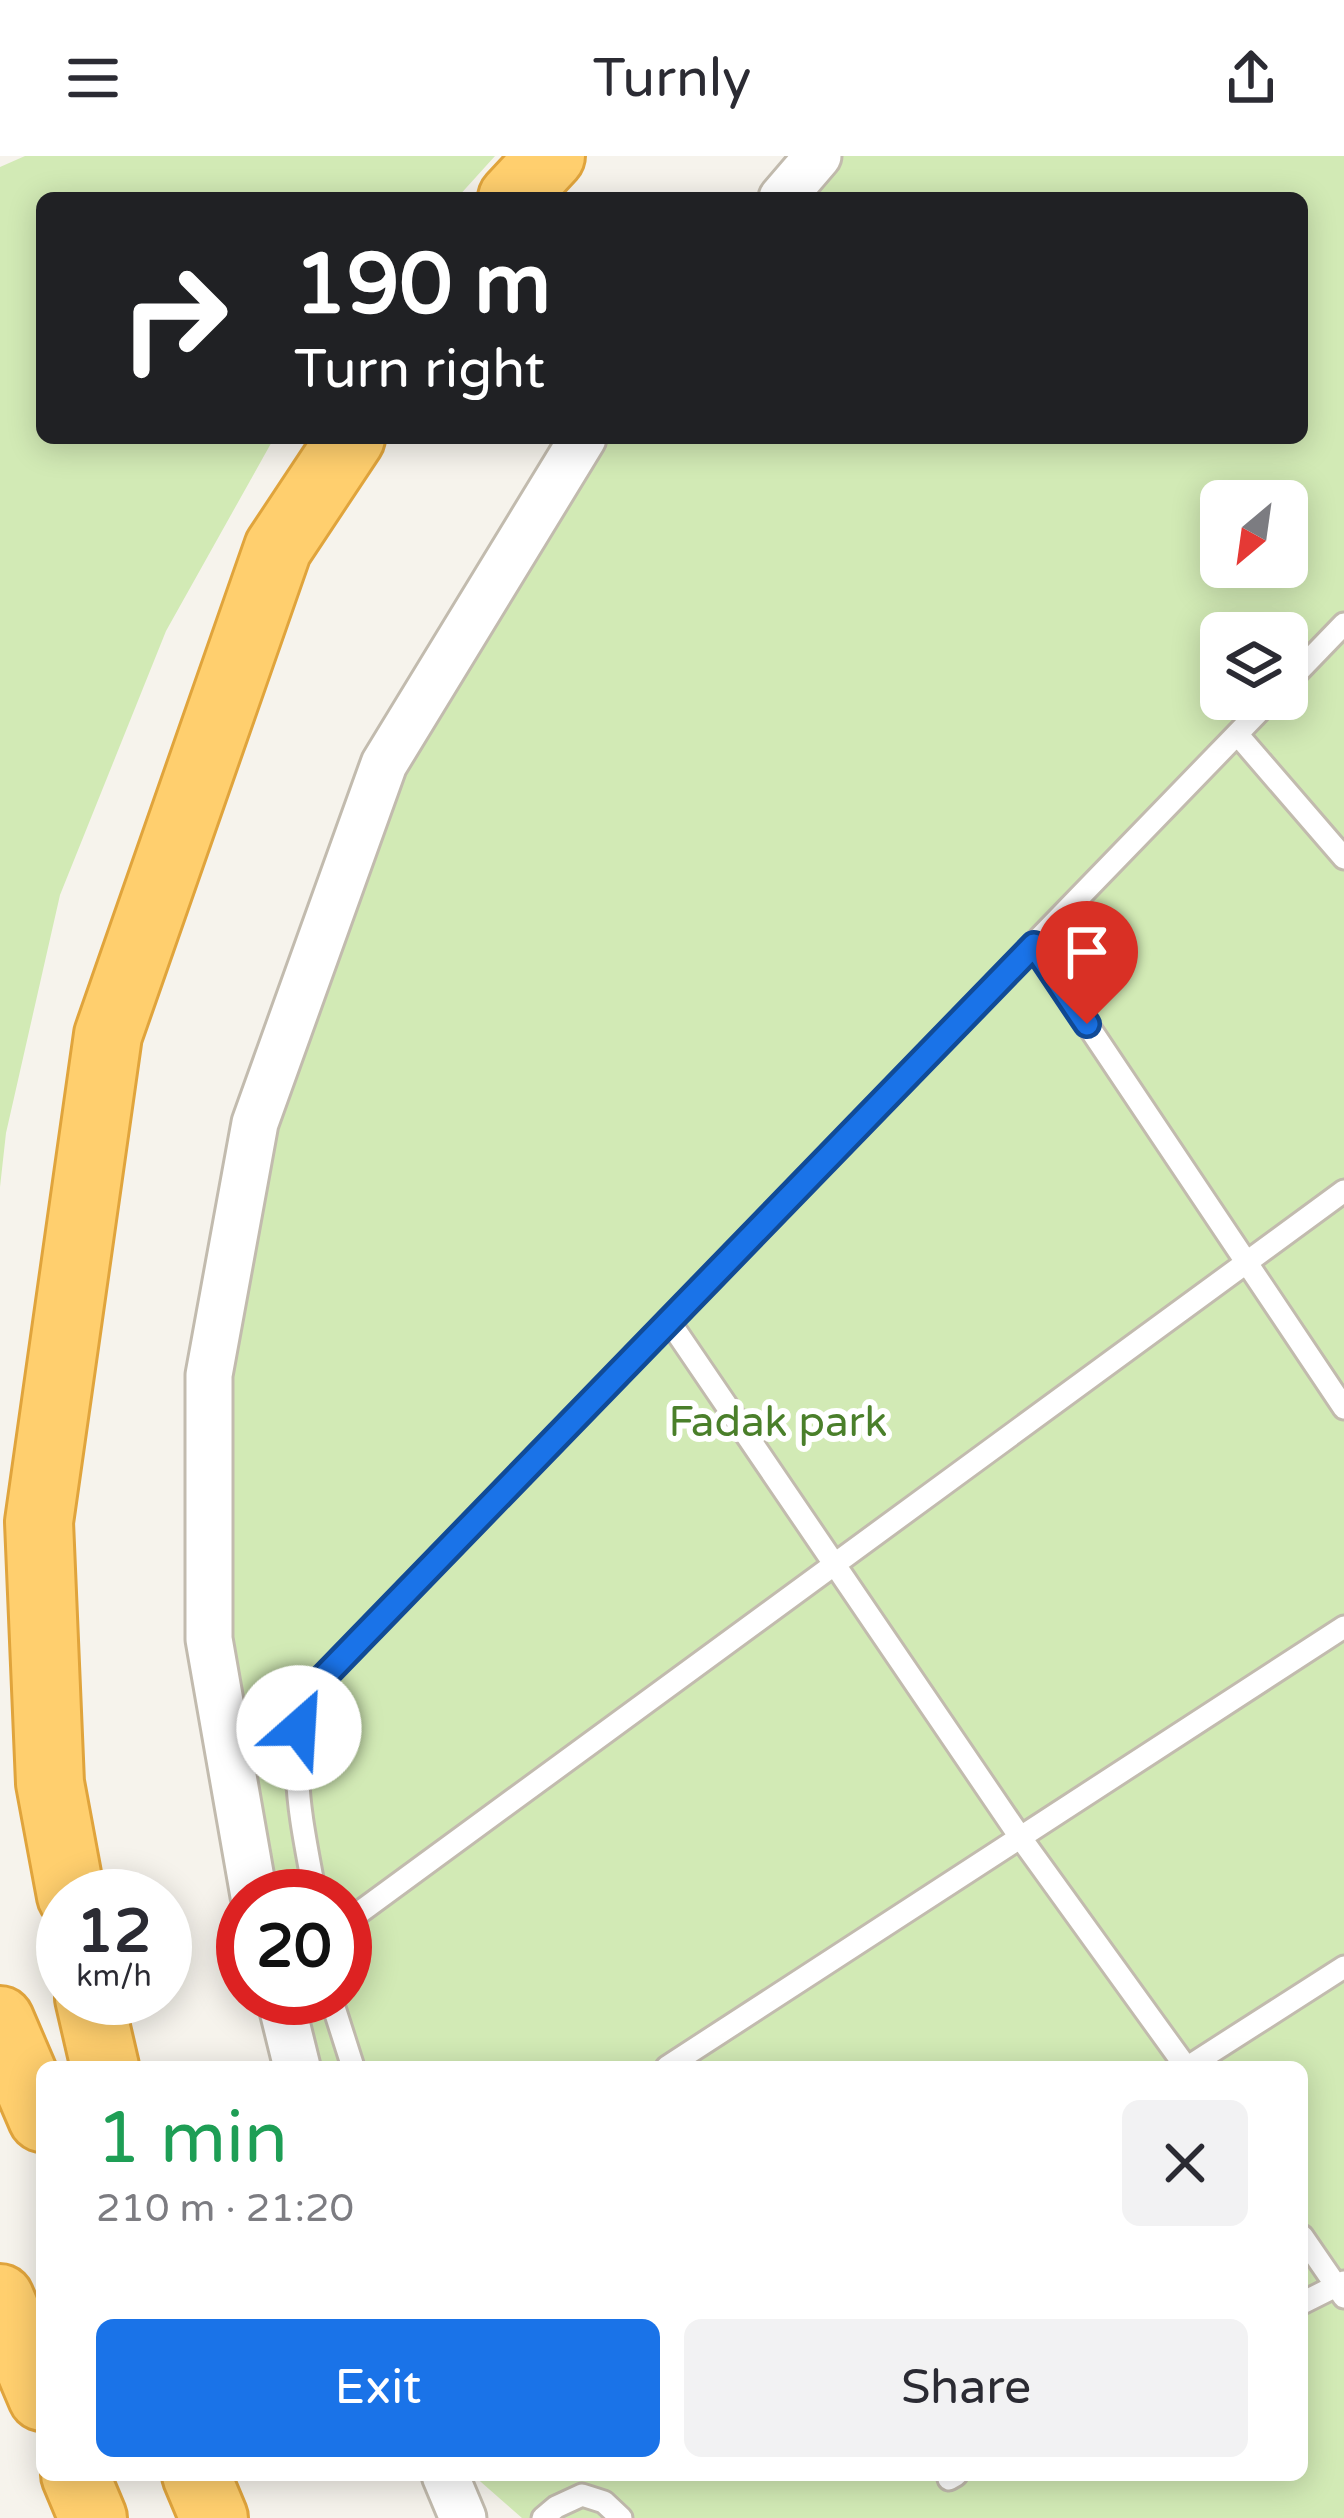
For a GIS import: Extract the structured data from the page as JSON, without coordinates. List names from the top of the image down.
{
  "parks": ["Fadak park"],
  "north": "bottom left",
  "page": {
    "header": "Turnly",
    "turn": ["190 m", "Turn right"],
    "speed": "12 km/h",
    "limit": "20",
    "heading": ["1 min", "210 m · 21:20"],
    "buttons": ["Exit", "Share"]
  }
}
